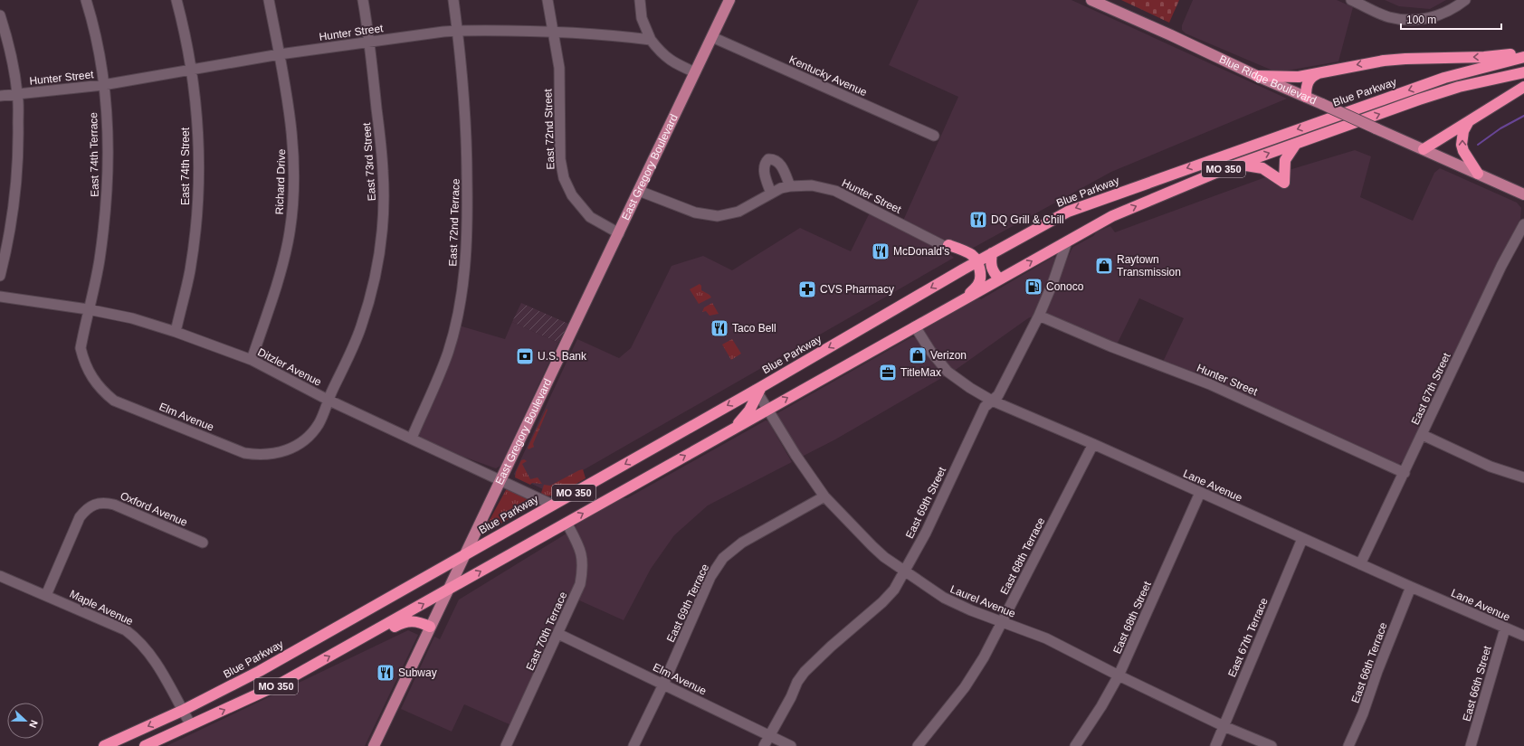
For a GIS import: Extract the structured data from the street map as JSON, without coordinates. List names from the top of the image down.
{
  "streets": {
    "highway": ["Blue Parkway", "MO 350"],
    "main road": ["Blue Ridge Boulevard", "East Gregory Boulevard"],
    "street": [
      "Hunter Street",
      "Kentucky Avenue",
      "East 72nd Street",
      "East 74th Terrace",
      "East 73rd Street",
      "East 74th Street",
      "Richard Drive",
      "East 72nd Terrace",
      "Ditzler Avenue",
      "East 67th Street",
      "Elm Avenue",
      "Lane Avenue",
      "East 69th Street",
      "Oxford Avenue",
      "East 68th Terrace",
      "Laurel Avenue",
      "East 69th Terrace",
      "Maple Avenue",
      "East 68th Street",
      "East 70th Terrace",
      "East 67th Terrace",
      "East 66th Terrace",
      "East 66th Street"
    ]
  },
  "crossings": [
    ["Hunter Street", "East 72nd Street"],
    ["Hunter Street", "East 74th Terrace"],
    ["Hunter Street", "East 73rd Street"],
    ["Hunter Street", "East 74th Street"],
    ["Hunter Street", "East Gregory Boulevard"],
    ["Hunter Street", "Richard Drive"],
    ["Hunter Street", "East 72nd Terrace"],
    ["Hunter Street", "East 67th Street"],
    ["Hunter Street", "East 69th Street"],
    ["Kentucky Avenue", "East Gregory Boulevard"],
    ["Blue Parkway", "East Gregory Boulevard"],
    ["Blue Parkway", "Ditzler Avenue"],
    ["Blue Parkway", "Laurel Avenue"],
    ["Blue Parkway", "Maple Avenue"],
    ["East 72nd Street", "East Gregory Boulevard"],
    ["East 74th Terrace", "Ditzler Avenue"],
    ["East 74th Terrace", "Elm Avenue"],
    ["East 73rd Street", "Ditzler Avenue"],
    ["East 73rd Street", "Elm Avenue"],
    ["East 74th Street", "Ditzler Avenue"],
    ["East Gregory Boulevard", "MO 350"],
    ["East Gregory Boulevard", "Ditzler Avenue"],
    ["MO 350", "Lane Avenue"],
    ["MO 350", "East 69th Street"],
    ["MO 350", "Laurel Avenue"],
    ["MO 350", "Maple Avenue"],
    ["MO 350", "East 70th Terrace"],
    ["Richard Drive", "Ditzler Avenue"],
    ["East 72nd Terrace", "Ditzler Avenue"],
    ["Ditzler Avenue", "Elm Avenue"],
    ["East 67th Street", "Lane Avenue"],
    ["Elm Avenue", "East 69th Street"],
    ["Elm Avenue", "East 69th Terrace"],
    ["Elm Avenue", "East 70th Terrace"],
    ["Lane Avenue", "East 69th Street"],
    ["Lane Avenue", "East 68th Terrace"],
    ["Lane Avenue", "East 68th Street"],
    ["Lane Avenue", "East 67th Terrace"],
    ["Lane Avenue", "East 66th Terrace"],
    ["Lane Avenue", "East 66th Street"],
    ["East 69th Street", "Laurel Avenue"],
    ["Oxford Avenue", "Maple Avenue"],
    ["East 68th Terrace", "Laurel Avenue"],
    ["Laurel Avenue", "East 69th Terrace"],
    ["Laurel Avenue", "East 68th Street"],
    ["Laurel Avenue", "East 67th Terrace"]
  ],
  "places": {
    "restaurant": [
      "DQ Grill & Chill",
      "McDonald's",
      "Taco Bell",
      "Subway"
    ],
    "shop": ["Raytown Transmission", "Verizon"],
    "fuel station": ["Conoco"],
    "pharmacy": ["CVS Pharmacy"],
    "bank": ["U.S. Bank"],
    "office": ["TitleMax"]
  },
  "scale_bar": "100 m",
  "north": "right"
}
